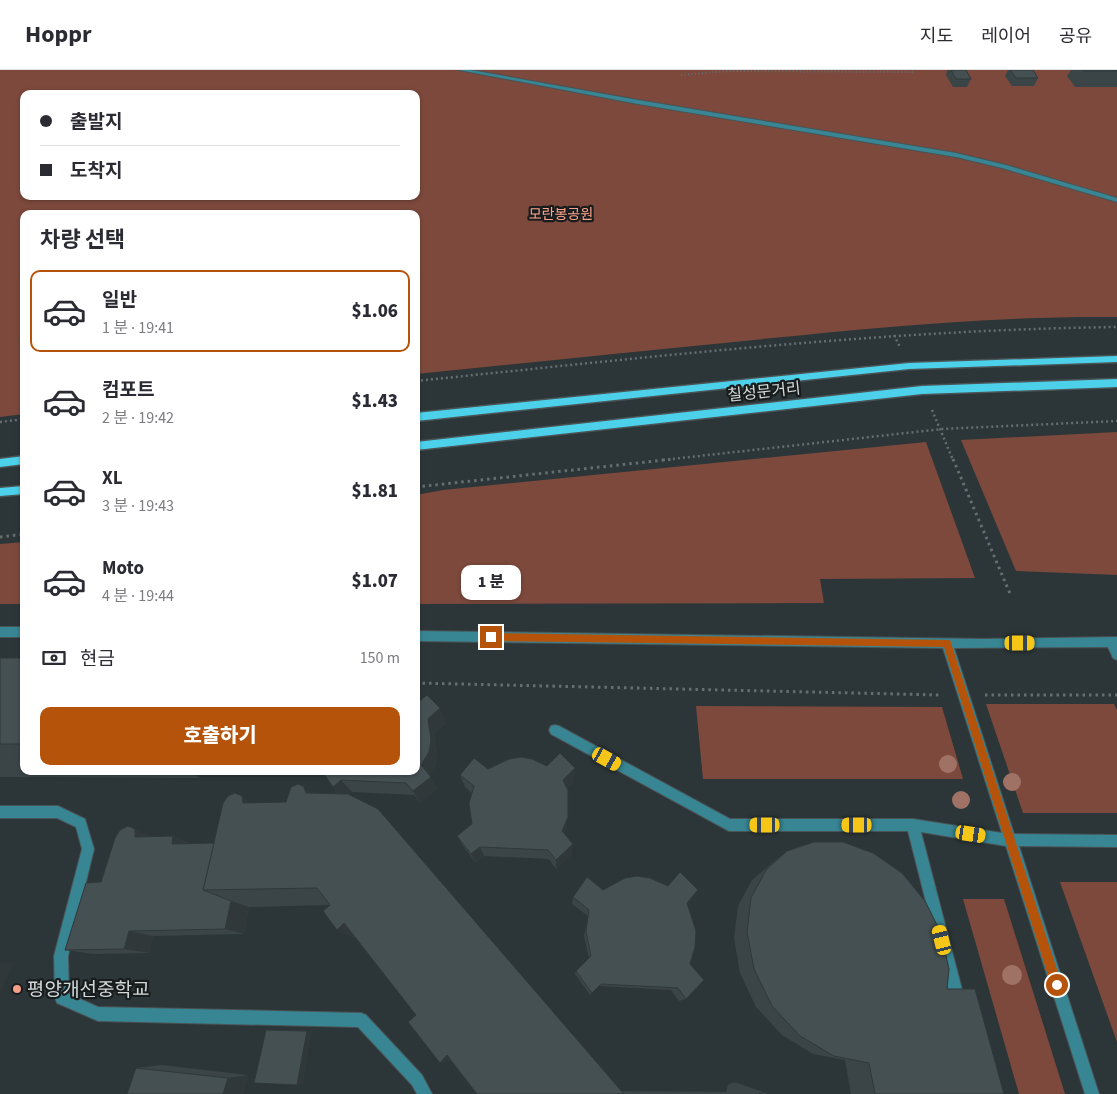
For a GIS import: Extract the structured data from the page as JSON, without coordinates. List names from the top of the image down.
{
  "streets": {
    "main road": ["칠성문거리"]
  },
  "parks": ["모란봉공원"],
  "places": ["평양개선중학교"],
  "page": {
    "header": "Hoppr",
    "nav": ["지도", "레이어", "공유"],
    "banner": ["출발지", "도착지"],
    "heading": "차량 선택",
    "list": [
      {
        "name": "일반",
        "note": "1 분 · 19:41",
        "value": "$1.06"
      },
      {
        "name": "컴포트",
        "note": "2 분 · 19:42",
        "value": "$1.43"
      },
      {
        "name": "XL",
        "note": "3 분 · 19:43",
        "value": "$1.81"
      },
      {
        "name": "Moto",
        "note": "4 분 · 19:44",
        "value": "$1.07"
      }
    ],
    "bubble": "1 분",
    "pay": ["현금", "150 m"],
    "buttons": "호출하기"
  }
}
